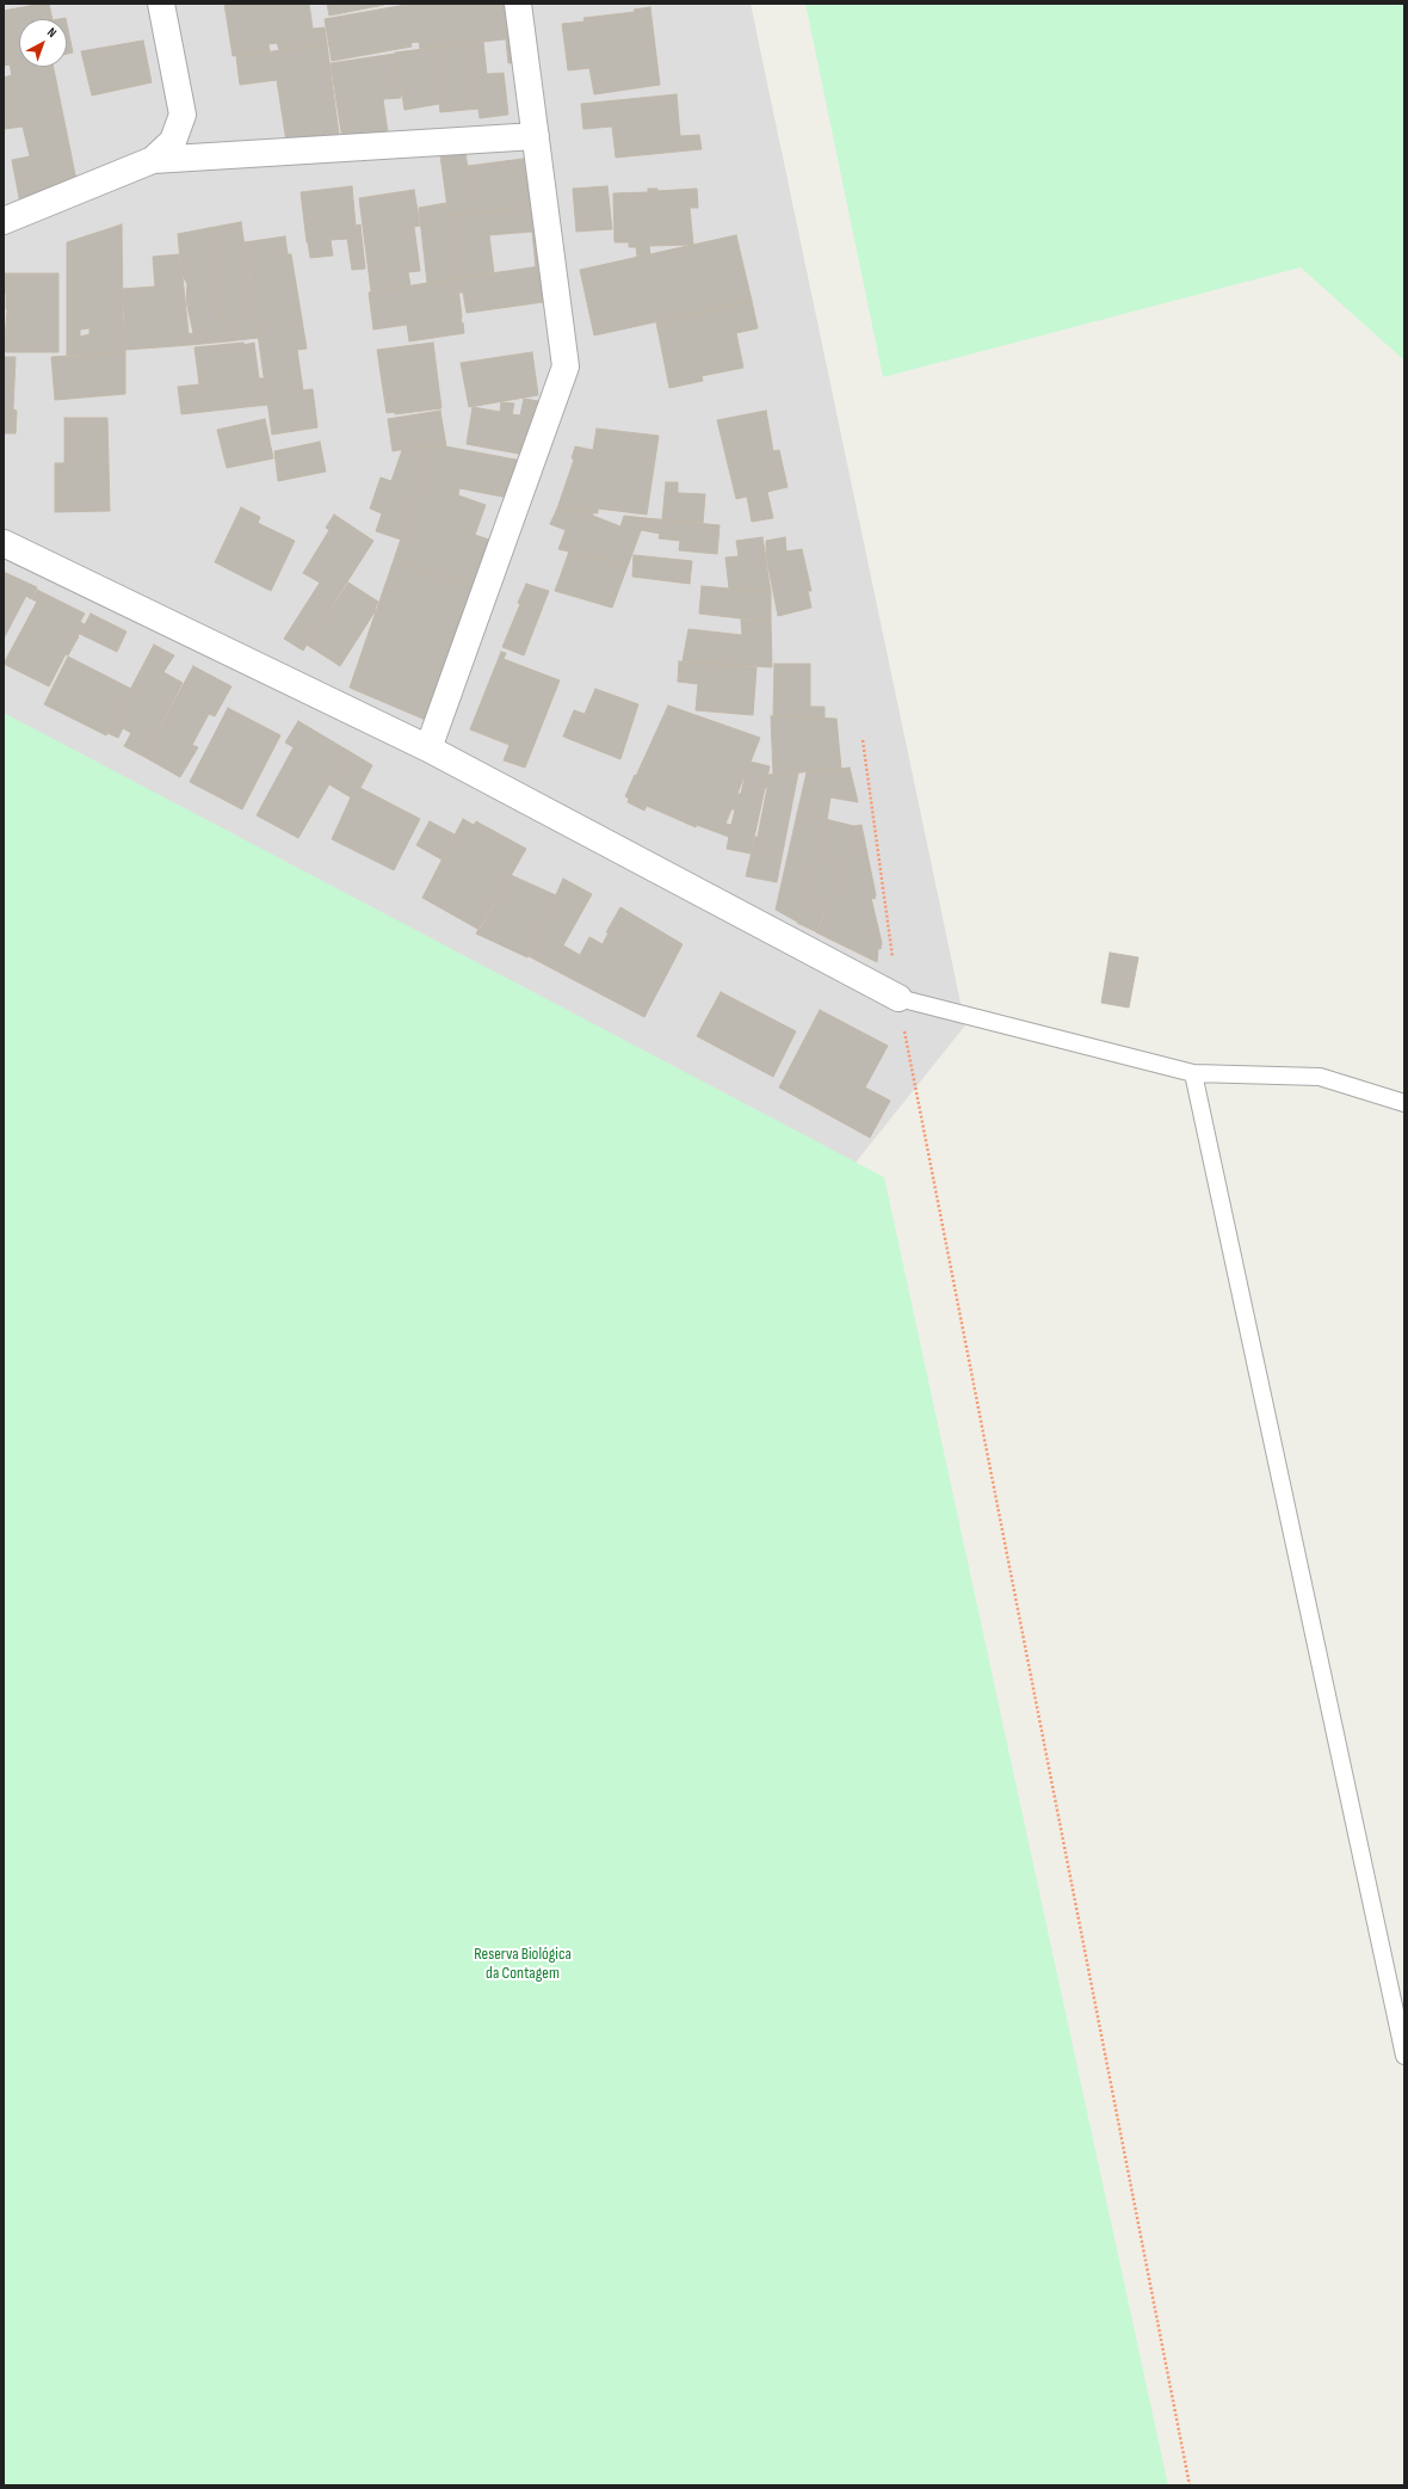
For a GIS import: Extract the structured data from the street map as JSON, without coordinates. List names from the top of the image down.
{
  "parks": ["Reserva Biológica da Contagem"],
  "north": "top right"
}
